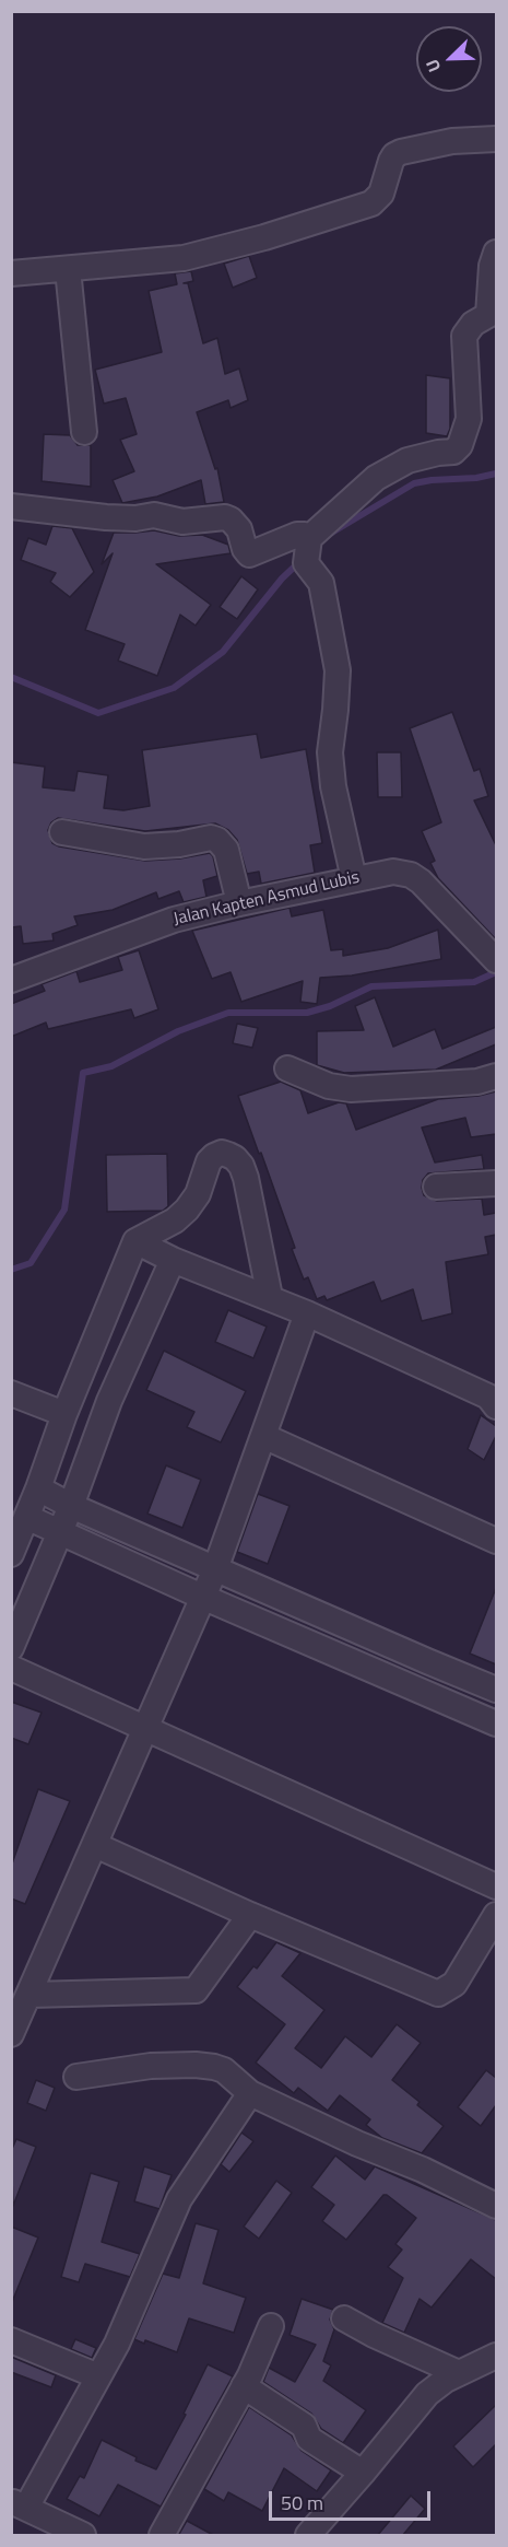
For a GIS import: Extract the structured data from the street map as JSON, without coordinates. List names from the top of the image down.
{
  "streets": {
    "street": ["Jalan Kapten Asmud Lubis"]
  },
  "scale_bar": "50 m",
  "north": "bottom left"
}
